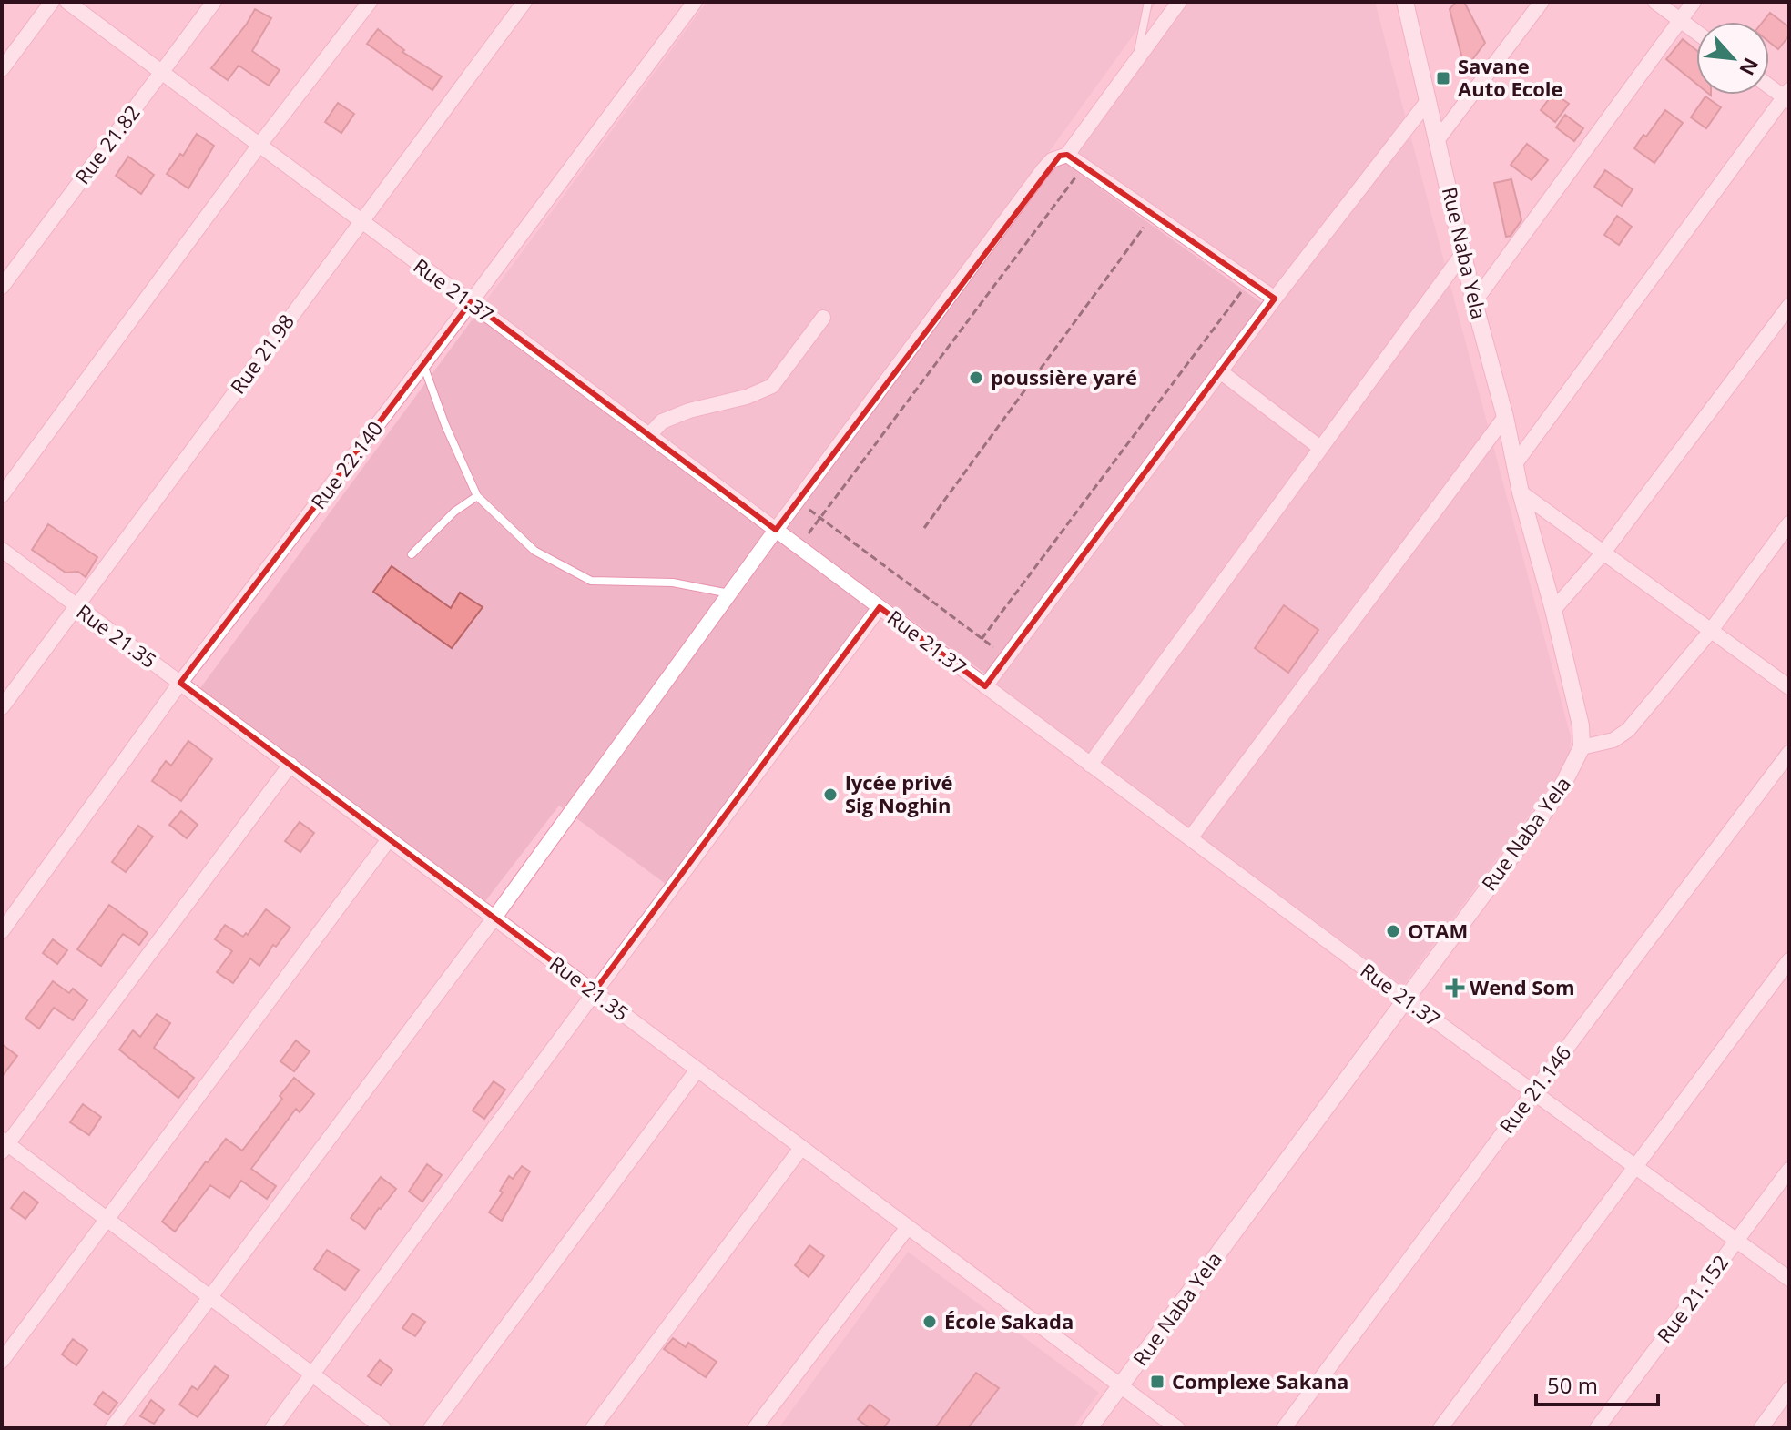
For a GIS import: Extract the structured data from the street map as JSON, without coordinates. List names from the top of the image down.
{
  "streets": {
    "street": [
      "Rue 21.82",
      "Rue Naba Yela",
      "Rue 21.37",
      "Rue 21.98",
      "Rue 22.140",
      "Rue 21.35",
      "Rue 21.146",
      "Rue 21.152"
    ]
  },
  "crossings": [
    ["Rue 21.82", "Rue 21.37"],
    ["Rue Naba Yela", "Rue 21.37"],
    ["Rue Naba Yela", "Rue 21.35"],
    ["Rue 21.37", "Rue 21.98"],
    ["Rue 21.37", "Rue 22.140"],
    ["Rue 21.37", "Rue 21.146"],
    ["Rue 21.37", "Rue 21.152"],
    ["Rue 21.98", "Rue 21.35"],
    ["Rue 22.140", "Rue 21.35"]
  ],
  "places": {
    "transit": ["Savane Auto Ecole", "Complexe Sakana"],
    "other": [
      "poussière yaré",
      "lycée privé Sig Noghin",
      "OTAM",
      "École Sakada"
    ],
    "health": ["Wend Som"]
  },
  "scale_bar": "50 m",
  "north": "bottom right"
}
